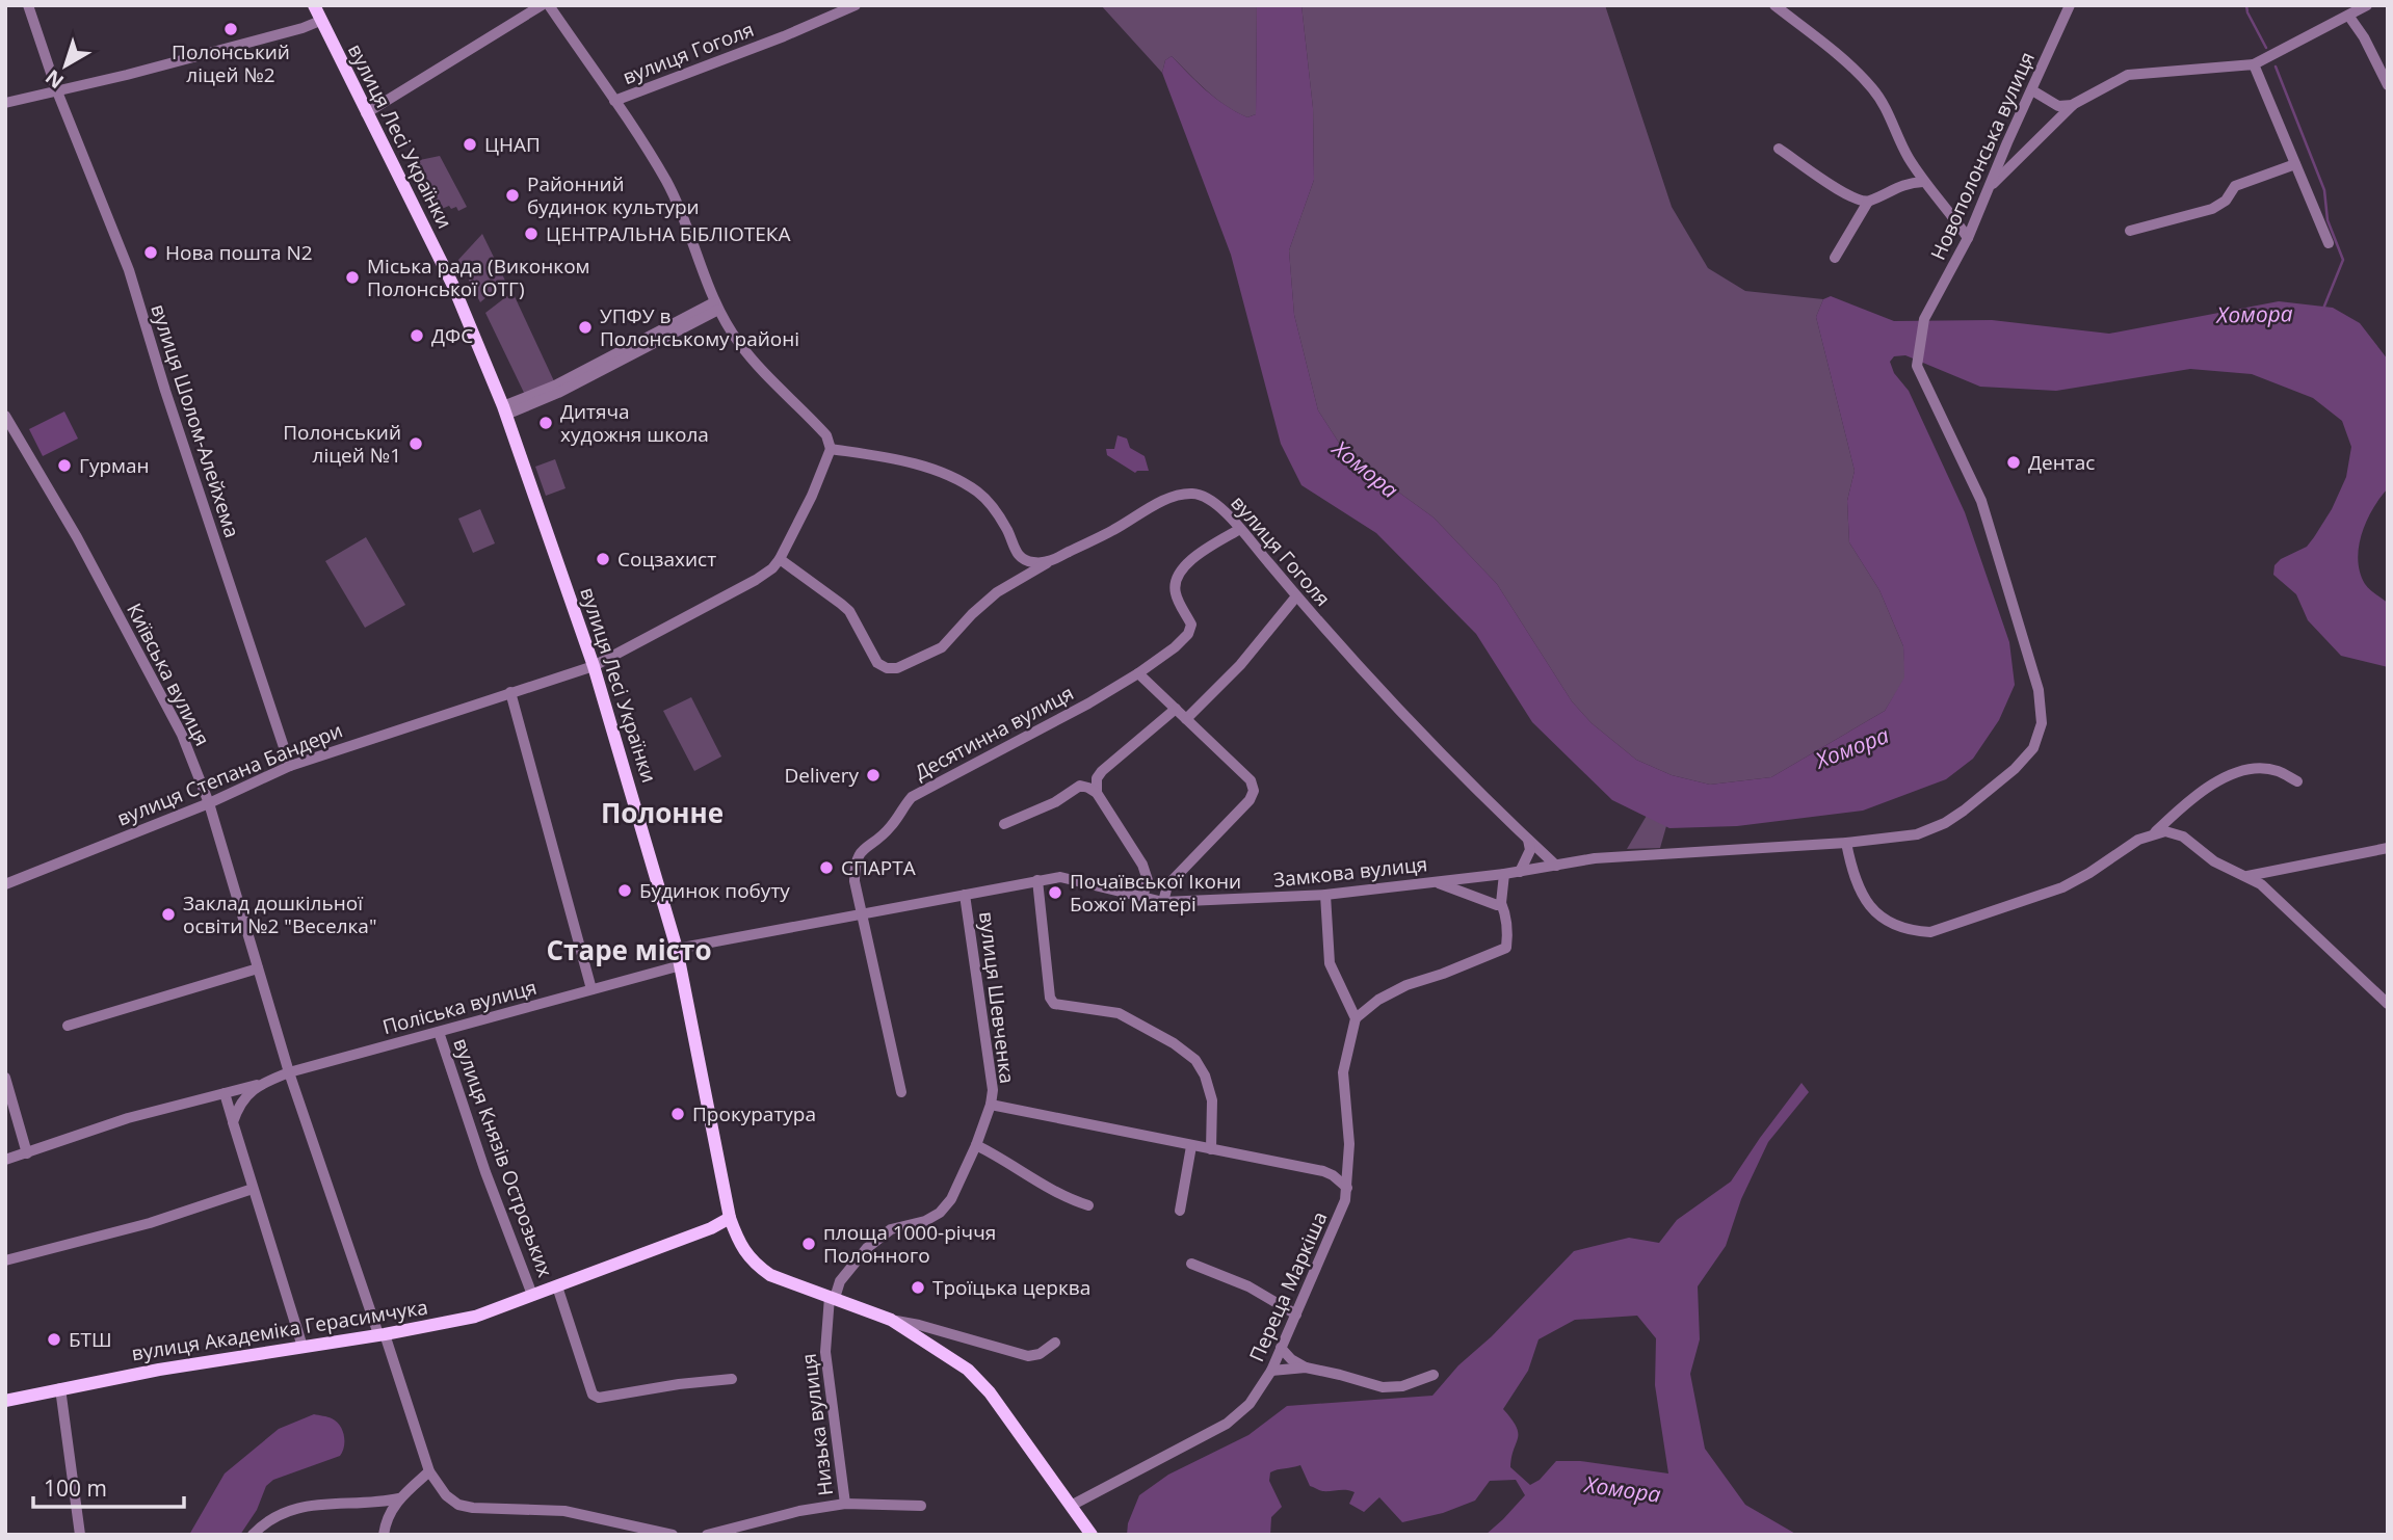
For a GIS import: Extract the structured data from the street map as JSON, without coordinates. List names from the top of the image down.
{
  "streets": {
    "main road": ["вулиця Лесі Українки", "вулиця Академіка Герасимчука"],
    "street": [
      "вулиця Гоголя",
      "Новополонська вулиця",
      "вулиця Шолом-Алейхема",
      "Київська вулиця",
      "Десятинна вулиця",
      "вулиця Степана Бандери",
      "Замкова вулиця",
      "вулиця Шевченка",
      "Поліська вулиця",
      "вулиця Князів Острозьких",
      "Переца Маркіша",
      "Низька вулиця"
    ]
  },
  "crossings": [
    ["вулиця Гоголя", "Десятинна вулиця"],
    ["вулиця Гоголя", "вулиця Степана Бандери"],
    ["вулиця Гоголя", "Замкова вулиця"],
    ["вулиця Лесі Українки", "вулиця Степана Бандери"],
    ["вулиця Лесі Українки", "Замкова вулиця"],
    ["вулиця Лесі Українки", "вулиця Шевченка"],
    ["вулиця Лесі Українки", "Поліська вулиця"],
    ["вулиця Лесі Українки", "Переца Маркіша"],
    ["вулиця Лесі Українки", "вулиця Академіка Герасимчука"],
    ["вулиця Лесі Українки", "Низька вулиця"],
    ["Новополонська вулиця", "Замкова вулиця"],
    ["вулиця Шолом-Алейхема", "вулиця Степана Бандери"],
    ["Київська вулиця", "вулиця Степана Бандери"],
    ["Київська вулиця", "Поліська вулиця"],
    ["Київська вулиця", "вулиця Академіка Герасимчука"],
    ["Десятинна вулиця", "Замкова вулиця"],
    ["Замкова вулиця", "вулиця Шевченка"],
    ["вулиця Шевченка", "Переца Маркіша"],
    ["вулиця Шевченка", "Низька вулиця"],
    ["Поліська вулиця", "вулиця Князів Острозьких"],
    ["вулиця Князів Острозьких", "вулиця Академіка Герасимчука"]
  ],
  "districts": ["Полонне", "Старе місто"],
  "water": ["Хомора"],
  "places": [
    "Полонський ліцей №2",
    "ЦНАП",
    "Районний будинок культури",
    "ЦЕНТРАЛЬНА БІБЛІОТЕКА",
    "Нова пошта N2",
    "Міська рада (Виконком Полонської ОТГ)",
    "УПФУ в Полонському районі",
    "ДФС",
    "Дитяча художня школа",
    "Полонський ліцей №1",
    "Дентас",
    "Гурман",
    "Соцзахист",
    "Delivery",
    "СПАРТА",
    "Будинок побуту",
    "Почаївської Ікони Божої Матері",
    "Заклад дошкільної освіти №2 \"Веселка\"",
    "Прокуратура",
    "площа 1000-річчя Полонного",
    "Троїцька церква",
    "БТШ"
  ],
  "scale_bar": "100 m",
  "north": "bottom left"
}
